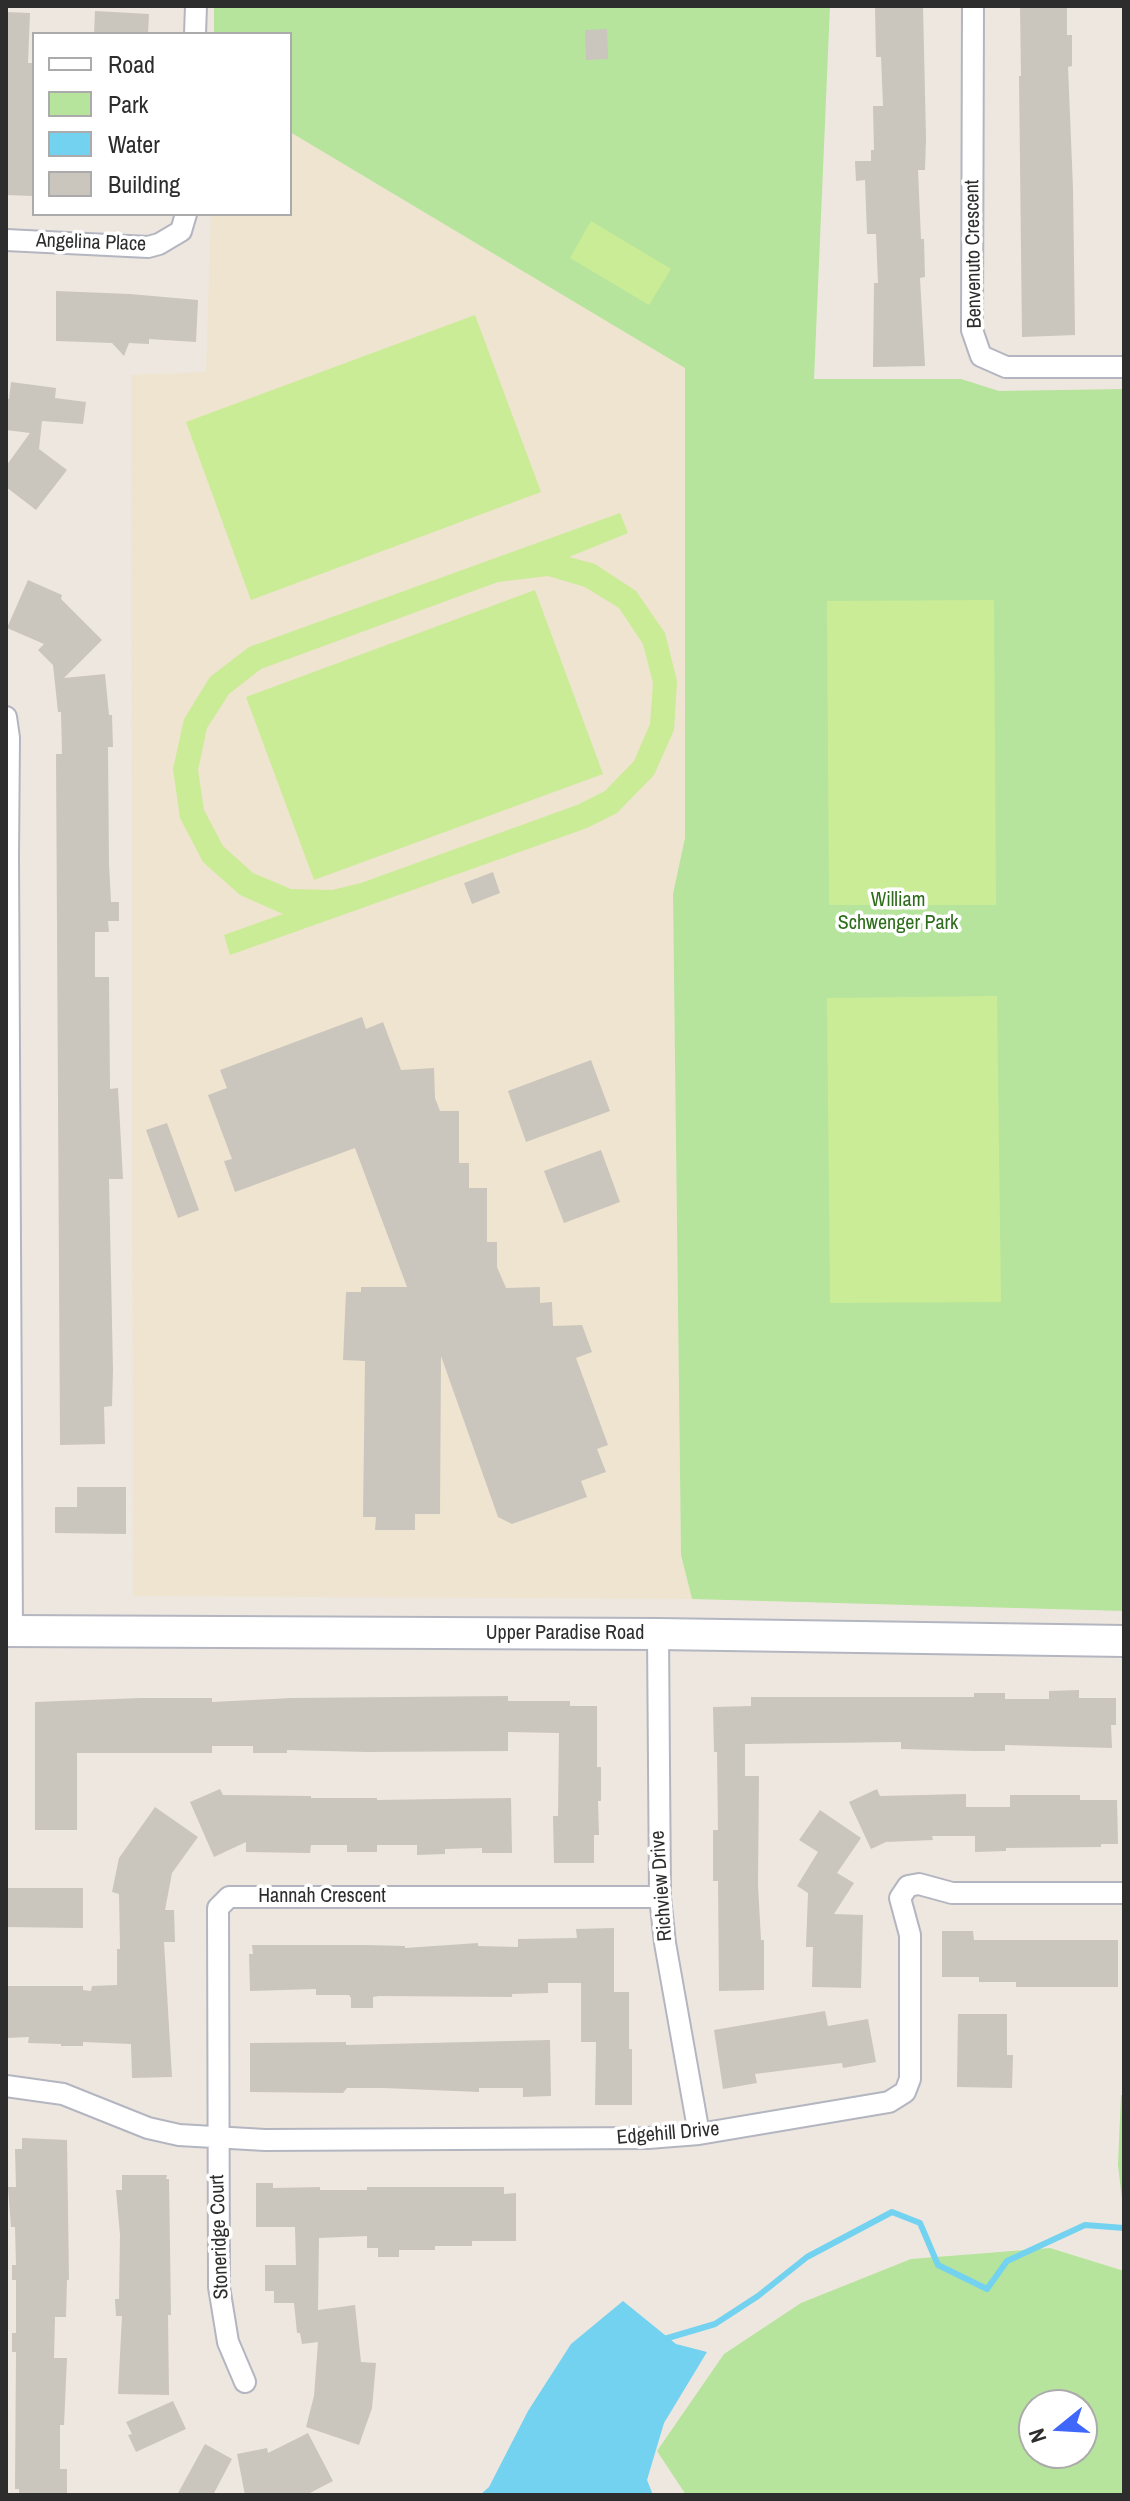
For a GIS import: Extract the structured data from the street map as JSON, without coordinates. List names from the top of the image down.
{
  "streets": {
    "main road": ["Upper Paradise Road"],
    "street": [
      "Angelina Place",
      "Benvenuto Crescent",
      "Richview Drive",
      "Hannah Crescent",
      "Edgehill Drive",
      "Stoneridge Court"
    ]
  },
  "crossings": [
    ["Upper Paradise Road", "Richview Drive"],
    ["Richview Drive", "Hannah Crescent"],
    ["Richview Drive", "Edgehill Drive"],
    ["Hannah Crescent", "Edgehill Drive"],
    ["Hannah Crescent", "Stoneridge Court"],
    ["Edgehill Drive", "Stoneridge Court"]
  ],
  "parks": ["William Schwenger Park"],
  "legend": [
    "Road",
    "Park",
    "Water",
    "Building"
  ],
  "north": "left"
}
